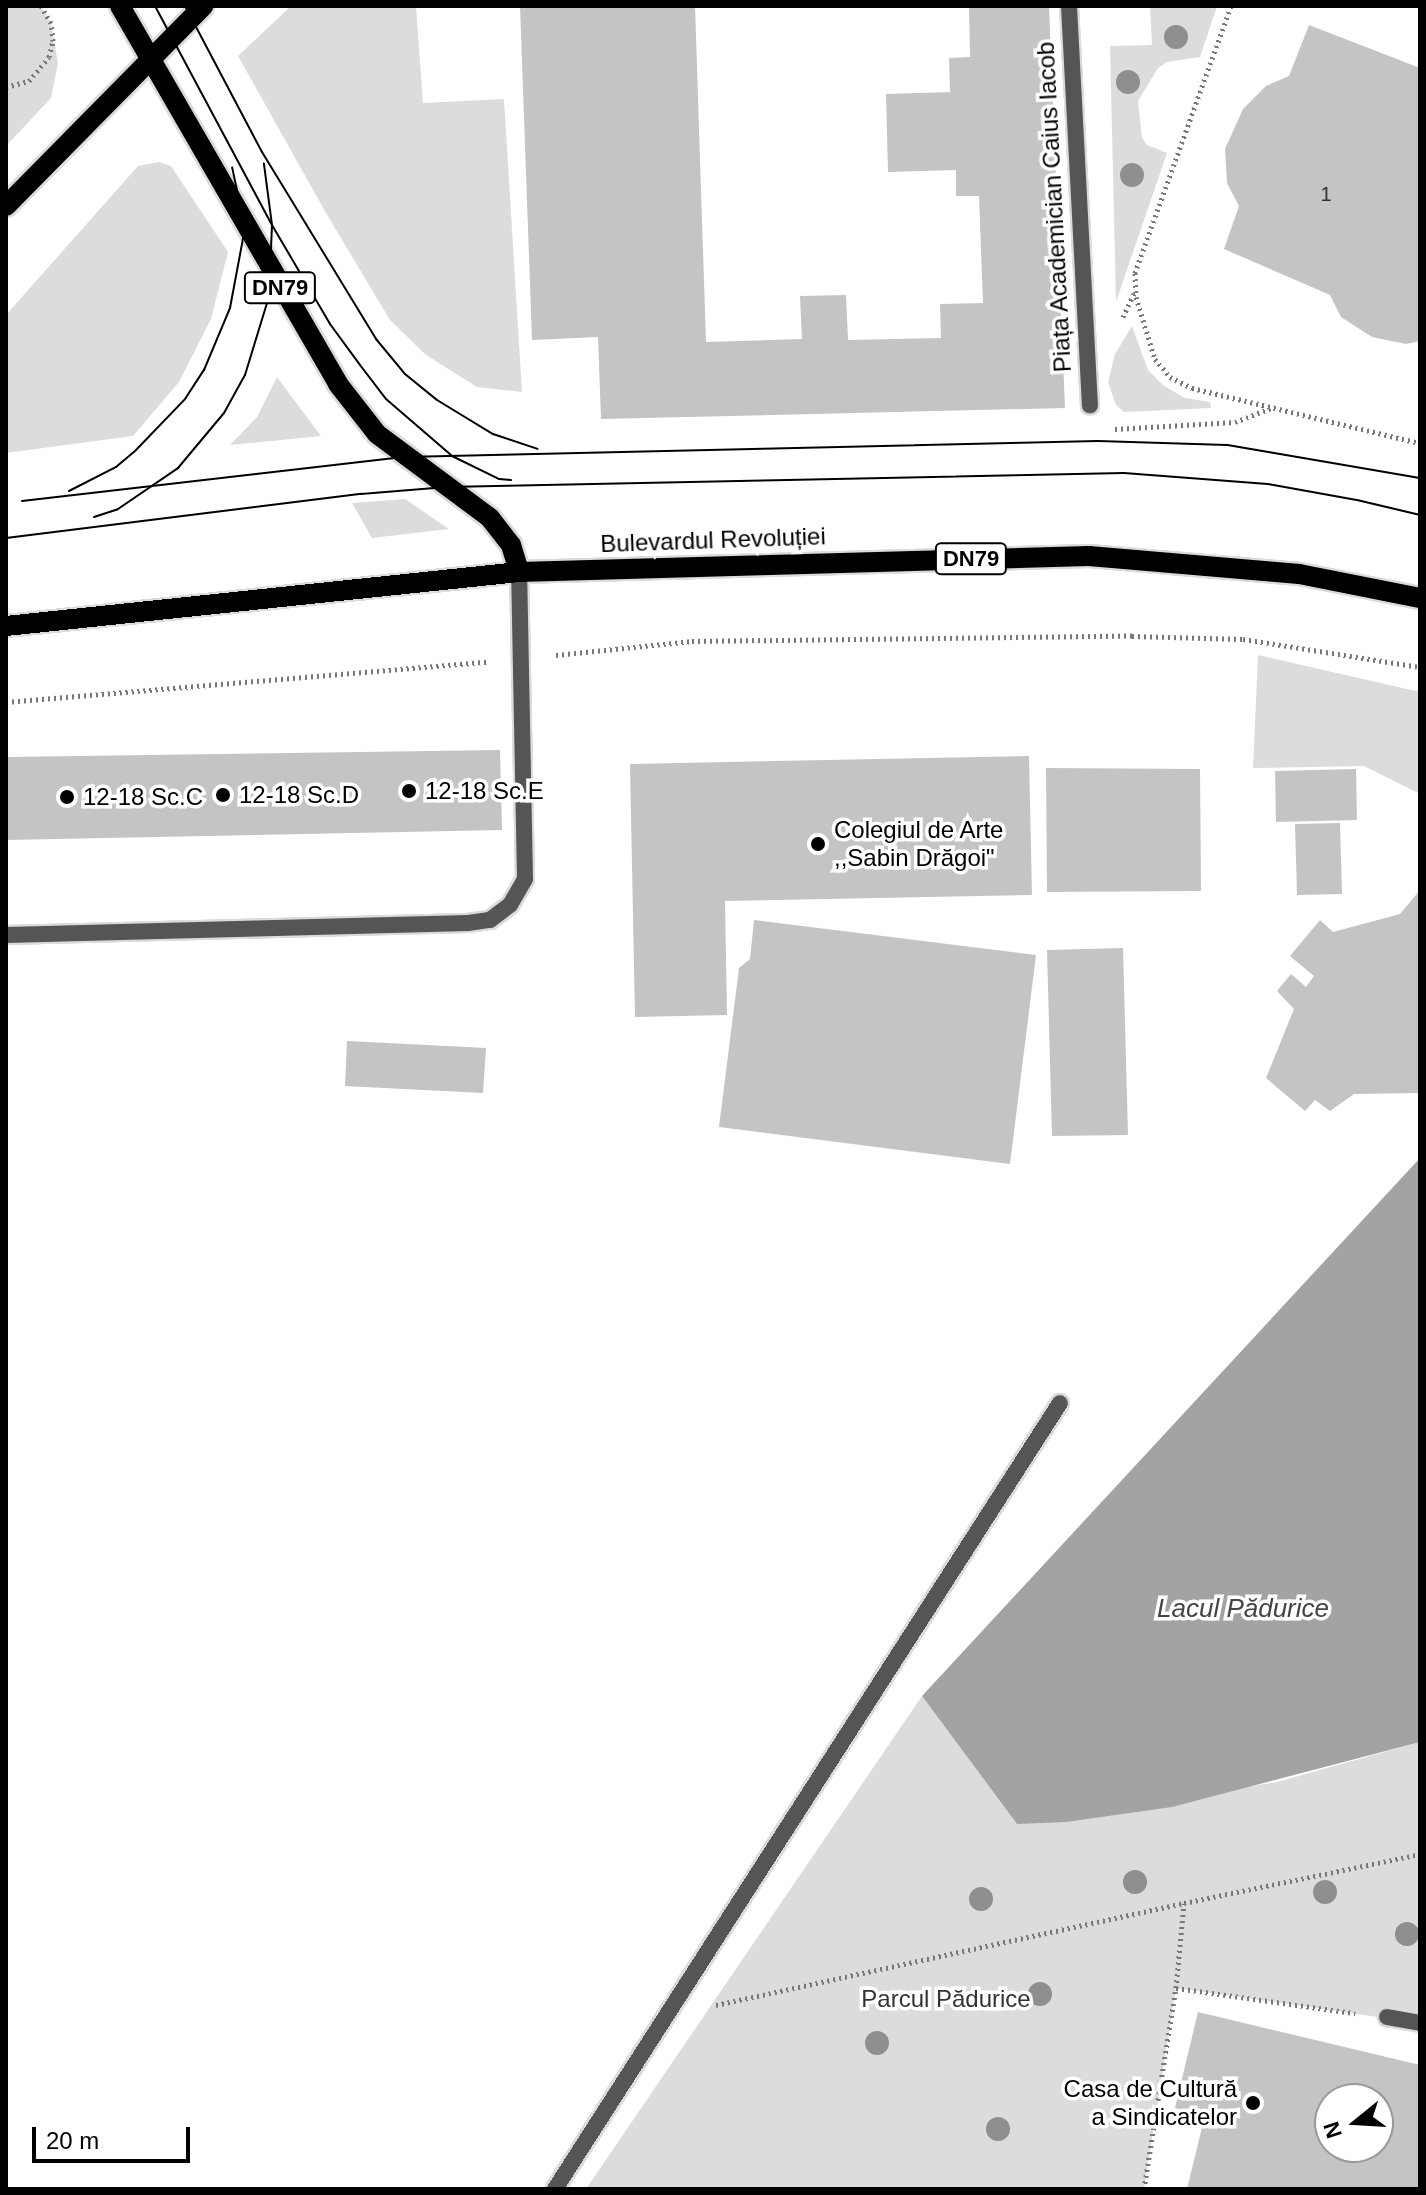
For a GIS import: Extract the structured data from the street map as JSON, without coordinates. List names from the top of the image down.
{
  "streets": {
    "main road": ["DN79", "Bulevardul Revoluției"],
    "lane": ["Piața Academician Caius Iacob"]
  },
  "crossings": [
    ["DN79", "Bulevardul Revoluției"]
  ],
  "water": ["Lacul Pădurice"],
  "parks": ["Parcul Pădurice"],
  "places": [
    "12-18 Sc.E",
    "12-18 Sc.D",
    "12-18 Sc.C",
    "Colegiul de Arte ,,Sabin Drăgoi\"",
    "Casa de Cultură a Sindicatelor"
  ],
  "house_numbers": ["1"],
  "scale_bar": "20 m",
  "north": "left"
}
